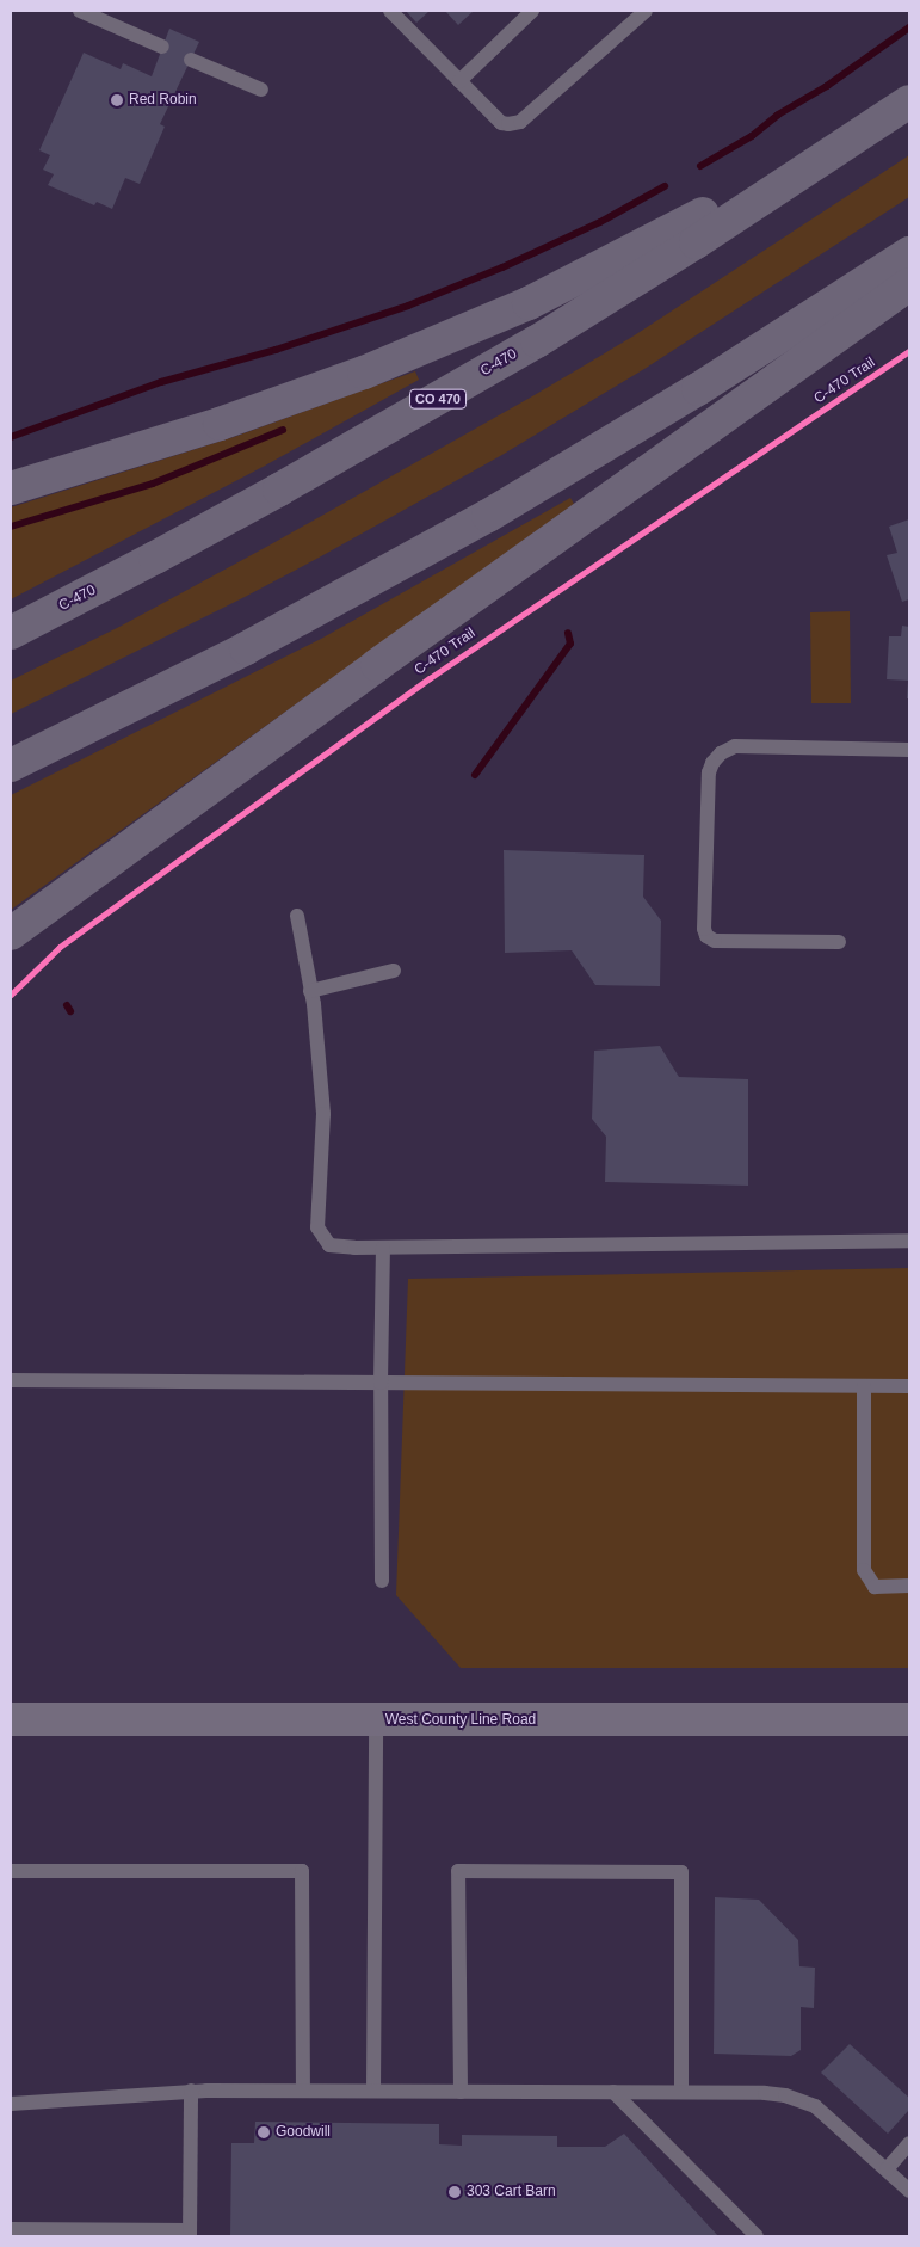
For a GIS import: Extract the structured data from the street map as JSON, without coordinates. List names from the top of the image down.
{
  "streets": {
    "highway": ["C-470", "CO 470"],
    "main road": ["West County Line Road"],
    "cycle path": ["C-470 Trail"]
  },
  "places": ["Red Robin", "Goodwill", "303 Cart Barn"]
}
